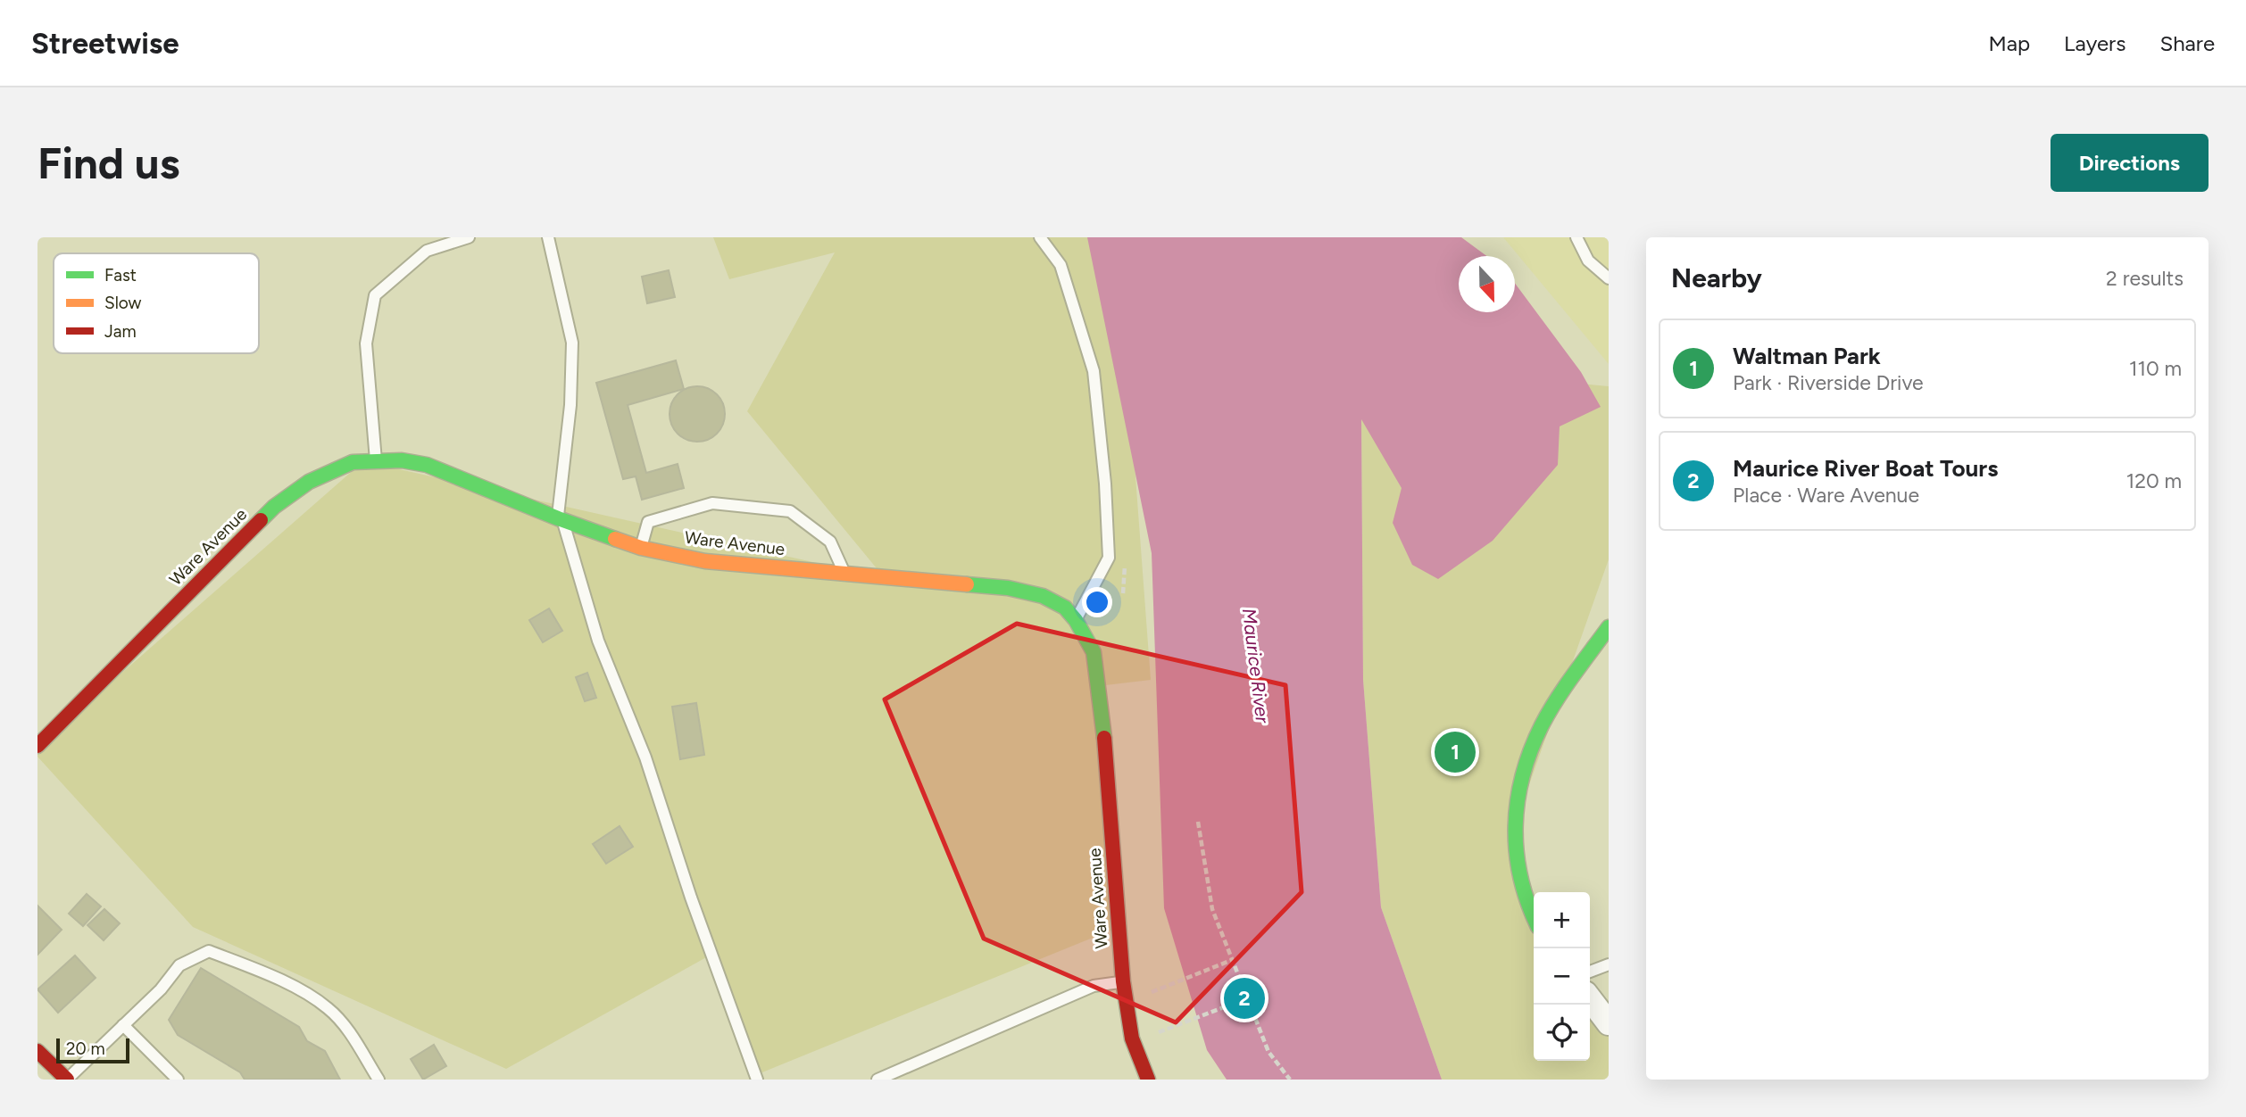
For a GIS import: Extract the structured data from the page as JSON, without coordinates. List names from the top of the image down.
{
  "streets": {
    "street": ["Ware Avenue"]
  },
  "water": ["Maurice River"],
  "legend": ["Fast", "Slow", "Jam"],
  "scale_bar": "20 m",
  "north": "bottom",
  "page": {
    "header": "Streetwise",
    "nav": ["Map", "Layers", "Share"],
    "buttons": "Directions",
    "title": "Find us",
    "heading": ["Nearby", "2 results"],
    "list": [
      {
        "mark": "1",
        "name": "Waltman Park",
        "note": "Park · Riverside Drive",
        "value": "110 m"
      },
      {
        "mark": "2",
        "name": "Maurice River Boat Tours",
        "note": "Place · Ware Avenue",
        "value": "120 m"
      }
    ],
    "pins": ["1", "2"],
    "map_buttons": ["+", "−"],
    "scale": "20 m"
  }
}
